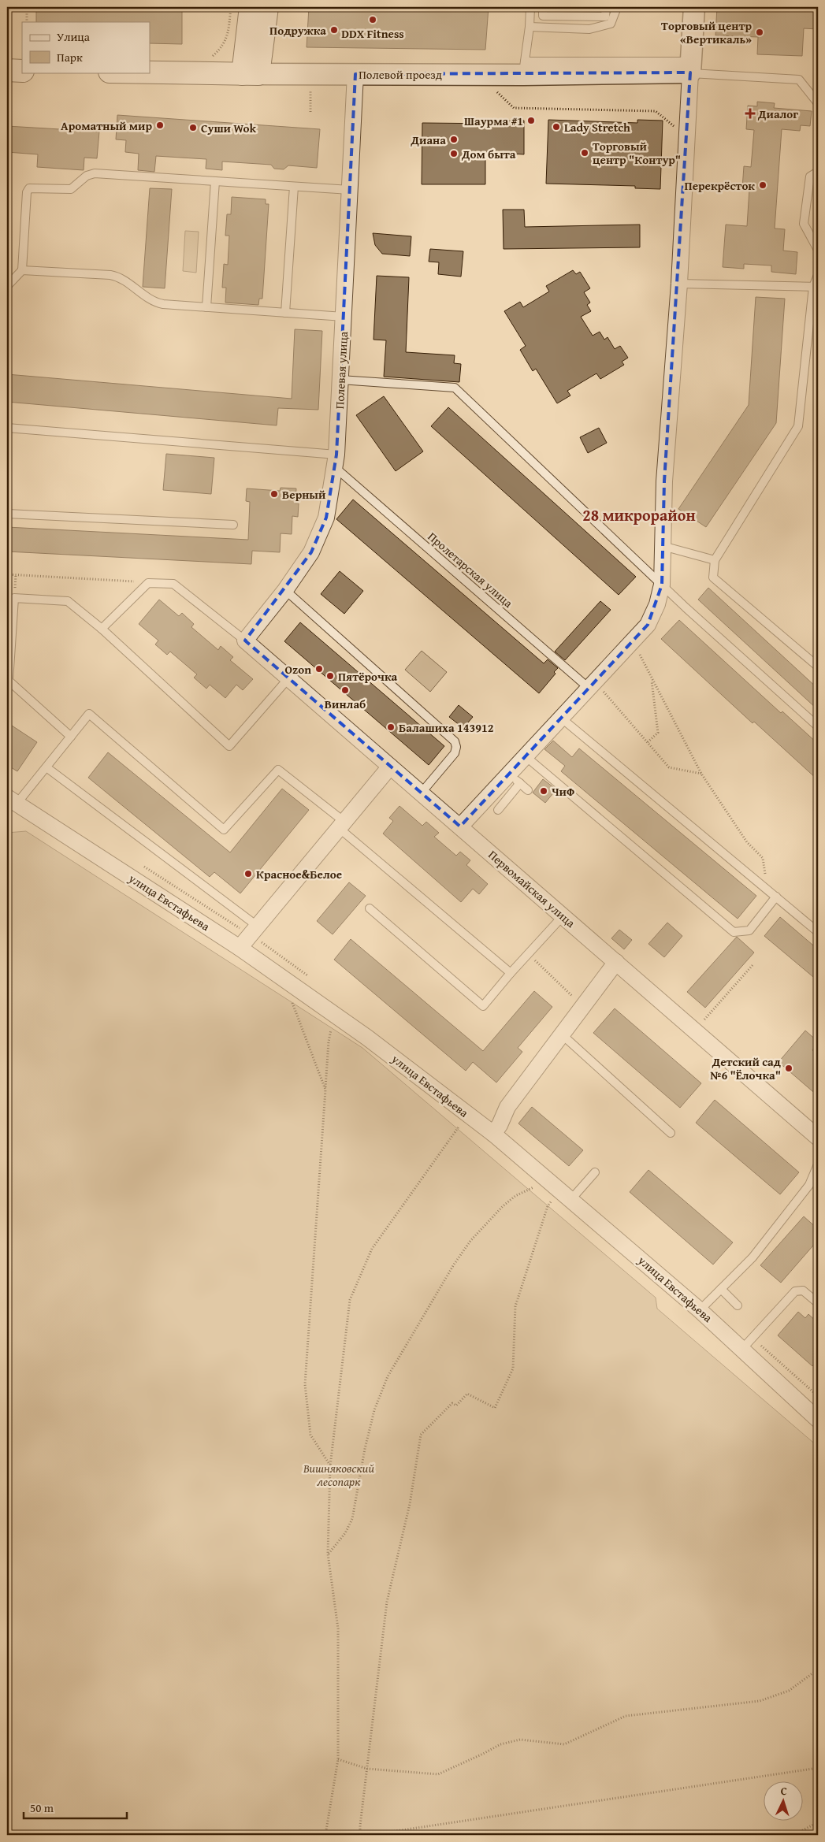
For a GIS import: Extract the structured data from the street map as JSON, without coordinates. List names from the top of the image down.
{
  "streets": {
    "main road": ["Полевой проезд"],
    "street": ["Полевая улица", "Первомайская улица", "улица Евстафьева"],
    "lane": ["Пролетарская улица"]
  },
  "crossings": [
    ["Полевой проезд", "Полевая улица"],
    ["Полевая улица", "Пролетарская улица"],
    ["Полевая улица", "Первомайская улица"]
  ],
  "districts": ["28 микрорайон"],
  "parks": ["Вишняковский лесопарк"],
  "places": {
    "other": [
      "DDX Fitness",
      "Подружка",
      "Торговый центр «Вертикаль»",
      "Шаурма #1",
      "Ароматный мир",
      "Lady Stretch",
      "Суши Wok",
      "Диана",
      "Торговый центр \"Контур\"",
      "Дом быта",
      "Перекрёсток",
      "Верный",
      "Ozon",
      "Пятёрочка",
      "Винлаб",
      "Балашиха 143912",
      "ЧиФ",
      "Красное&Белое",
      "Детский сад №6 \"Ёлочка\""
    ],
    "health": ["Диалог"]
  },
  "legend": ["Улица", "Парк"],
  "scale_bar": "50 m",
  "north": "top"
}
